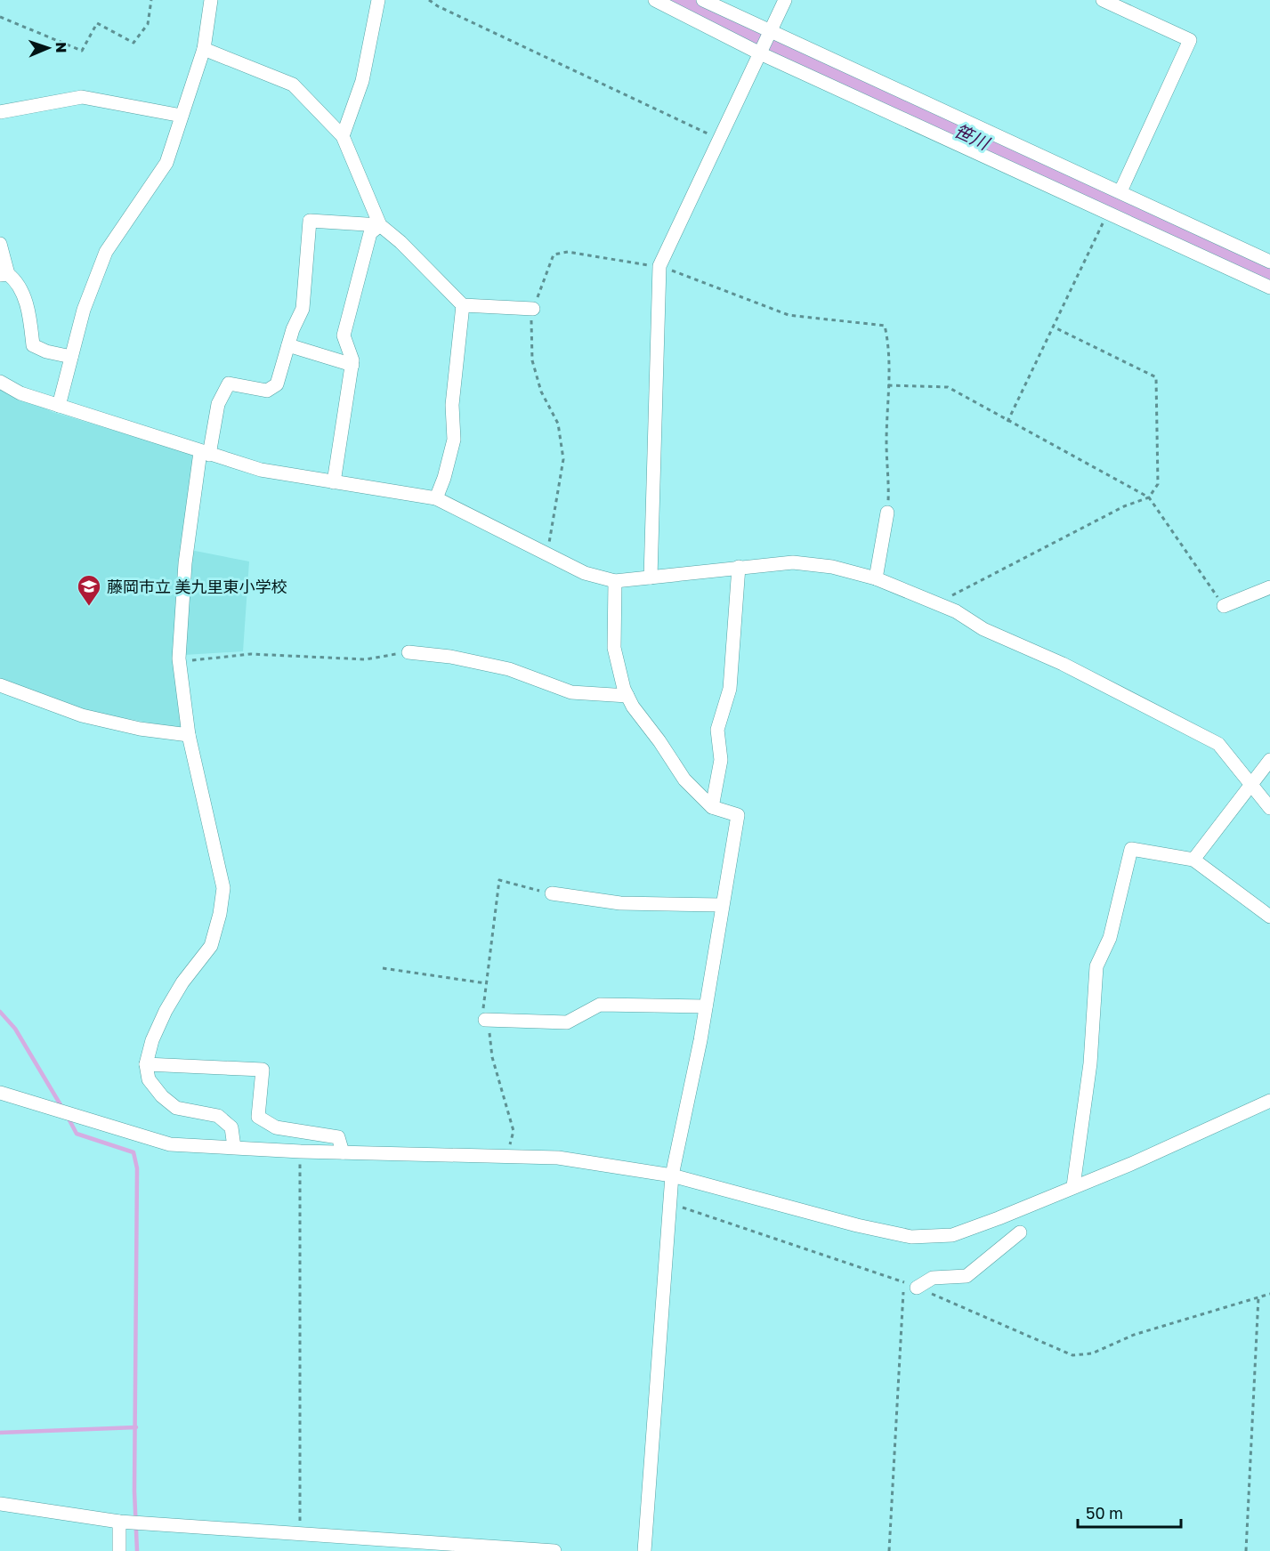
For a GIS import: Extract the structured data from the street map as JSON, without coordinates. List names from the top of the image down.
{
  "water": ["笹川"],
  "places": {
    "school or university": ["藤岡市立 美九里東小学校"]
  },
  "scale_bar": "50 m",
  "north": "right"
}
